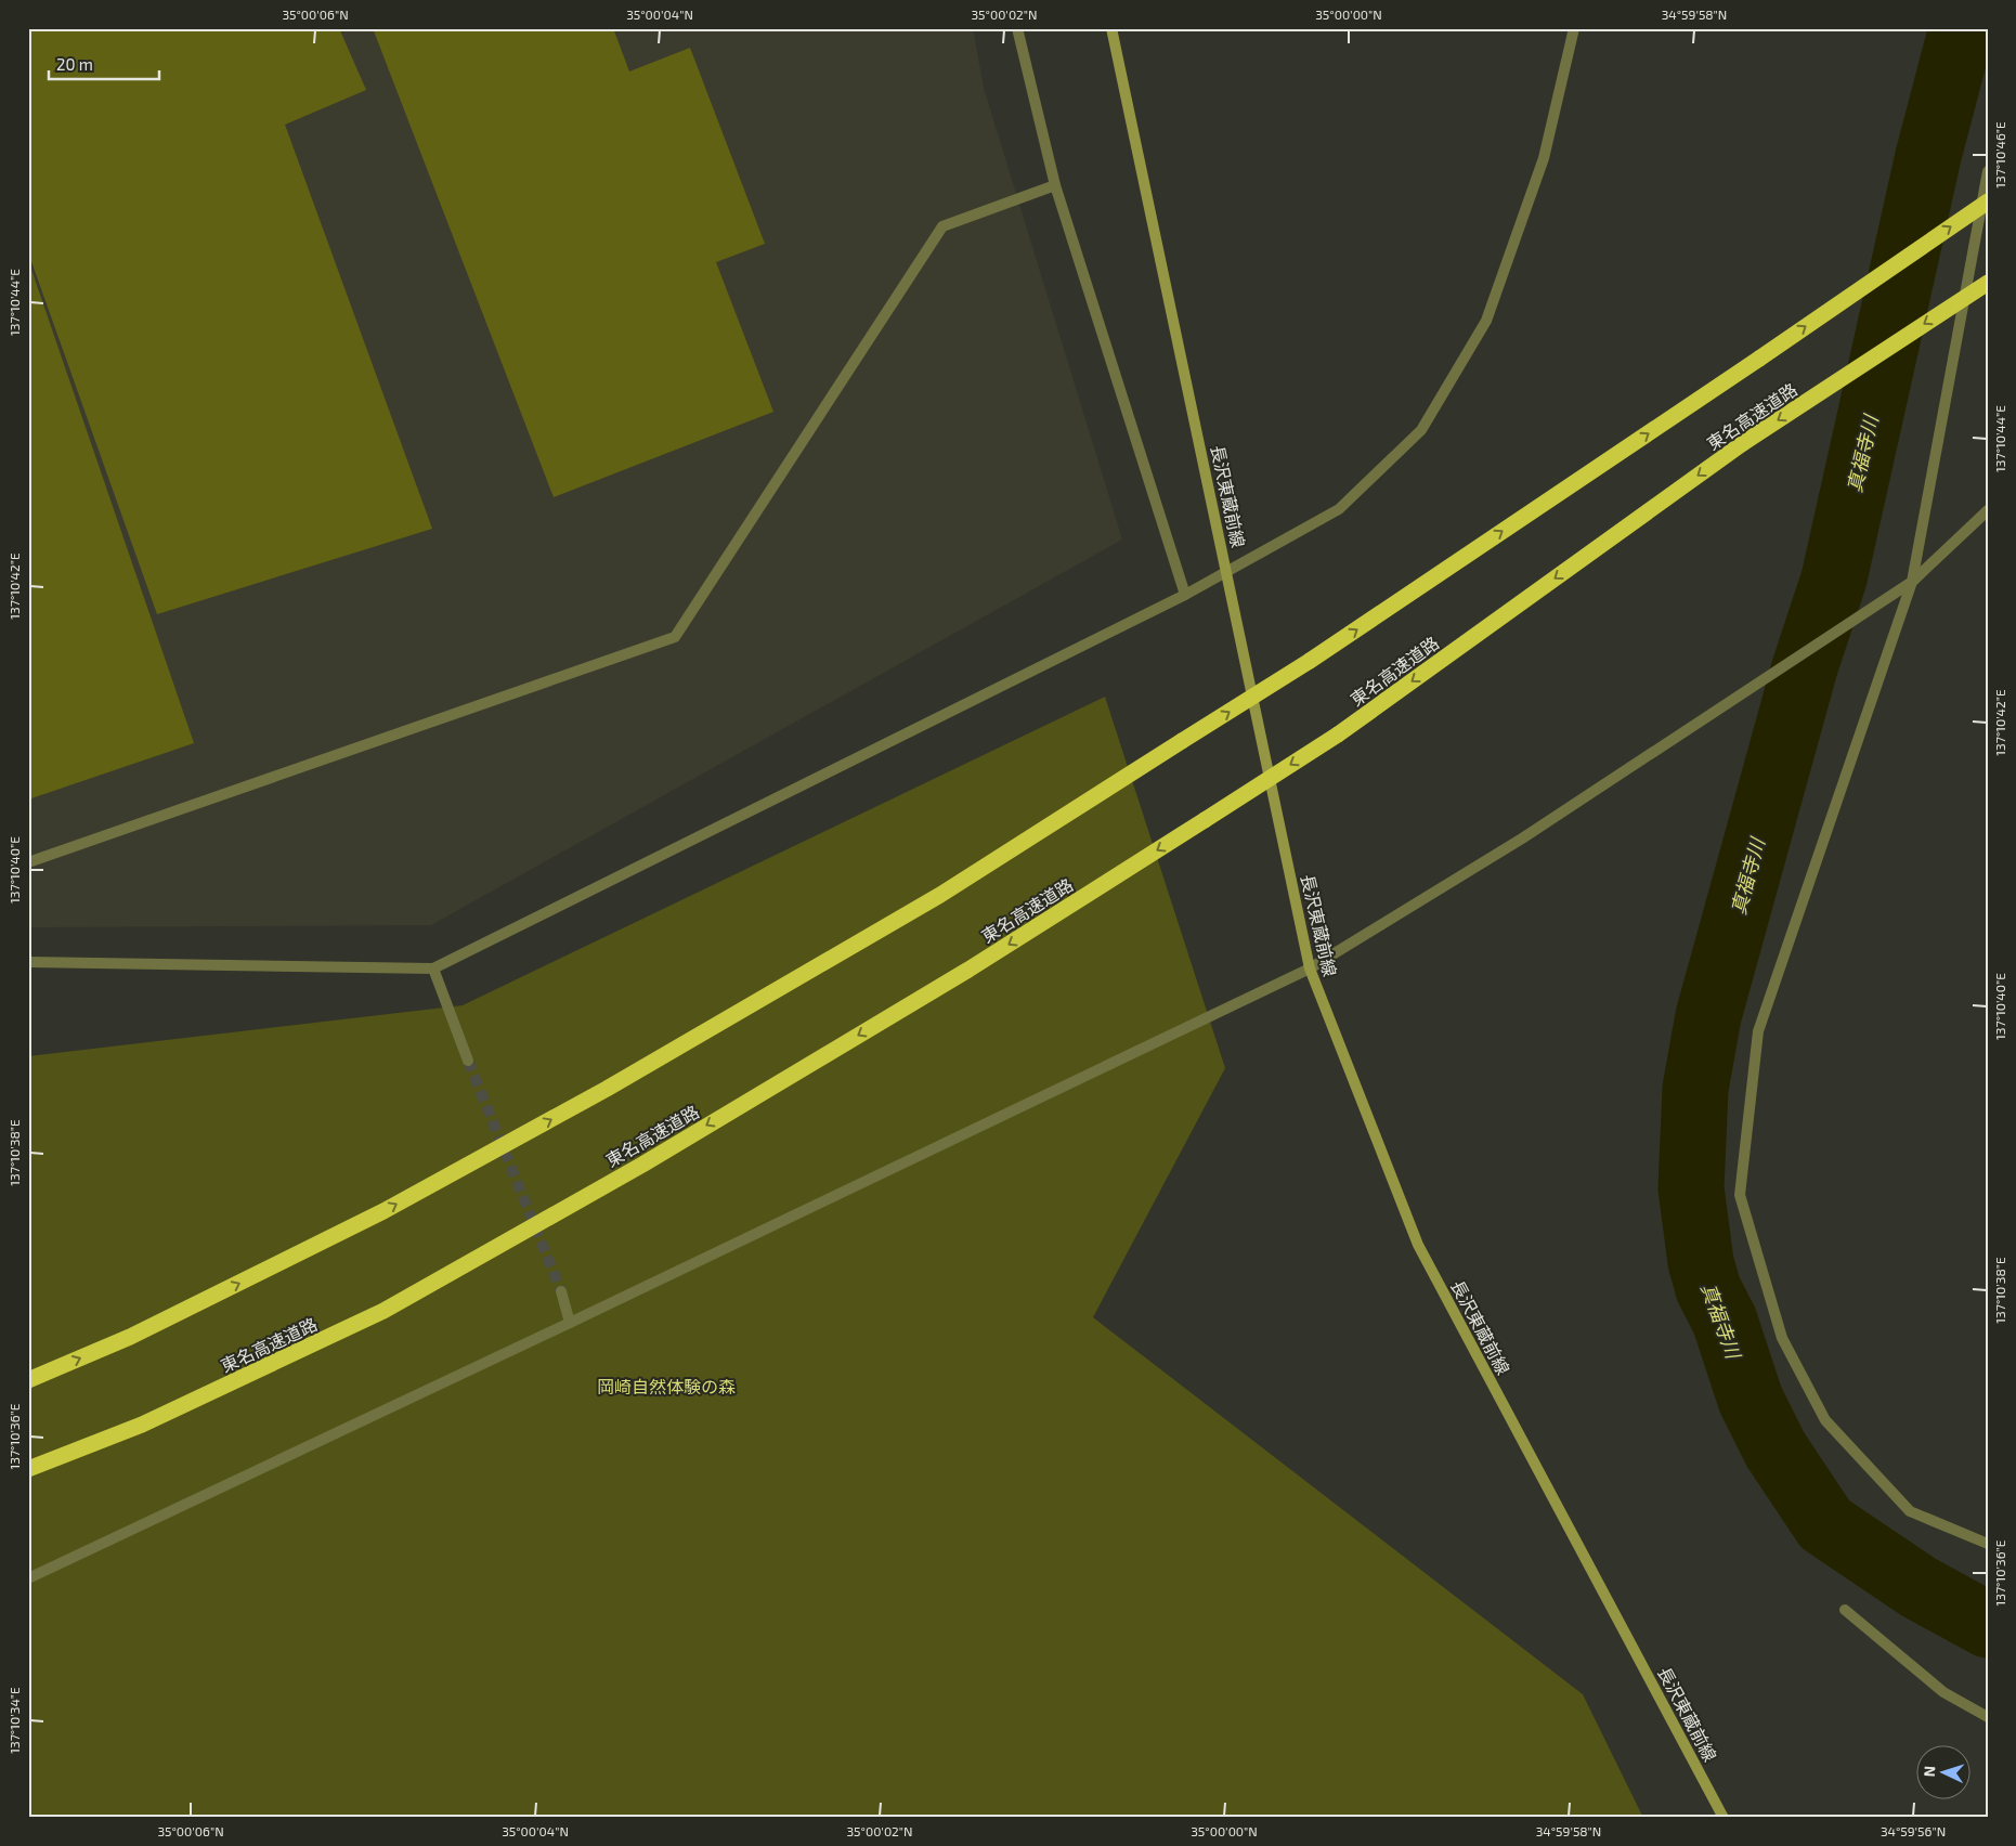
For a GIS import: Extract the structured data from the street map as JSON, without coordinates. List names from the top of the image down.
{
  "streets": {
    "highway": ["東名高速道路"],
    "main road": ["長沢東蔵前線"]
  },
  "water": ["真福寺川"],
  "parks": ["岡崎自然体験の森"],
  "scale_bar": "20 m",
  "north": "left",
  "coordinates": [
    "35°00'06\"N",
    "35°00'04\"N",
    "35°00'02\"N",
    "35°00'00\"N",
    "34°59'58\"N",
    "137°10'46\"E",
    "137°10'44\"E",
    "137°10'42\"E",
    "137°10'40\"E",
    "137°10'38\"E",
    "137°10'36\"E",
    "137°10'34\"E",
    "34°59'56\"N"
  ]
}
